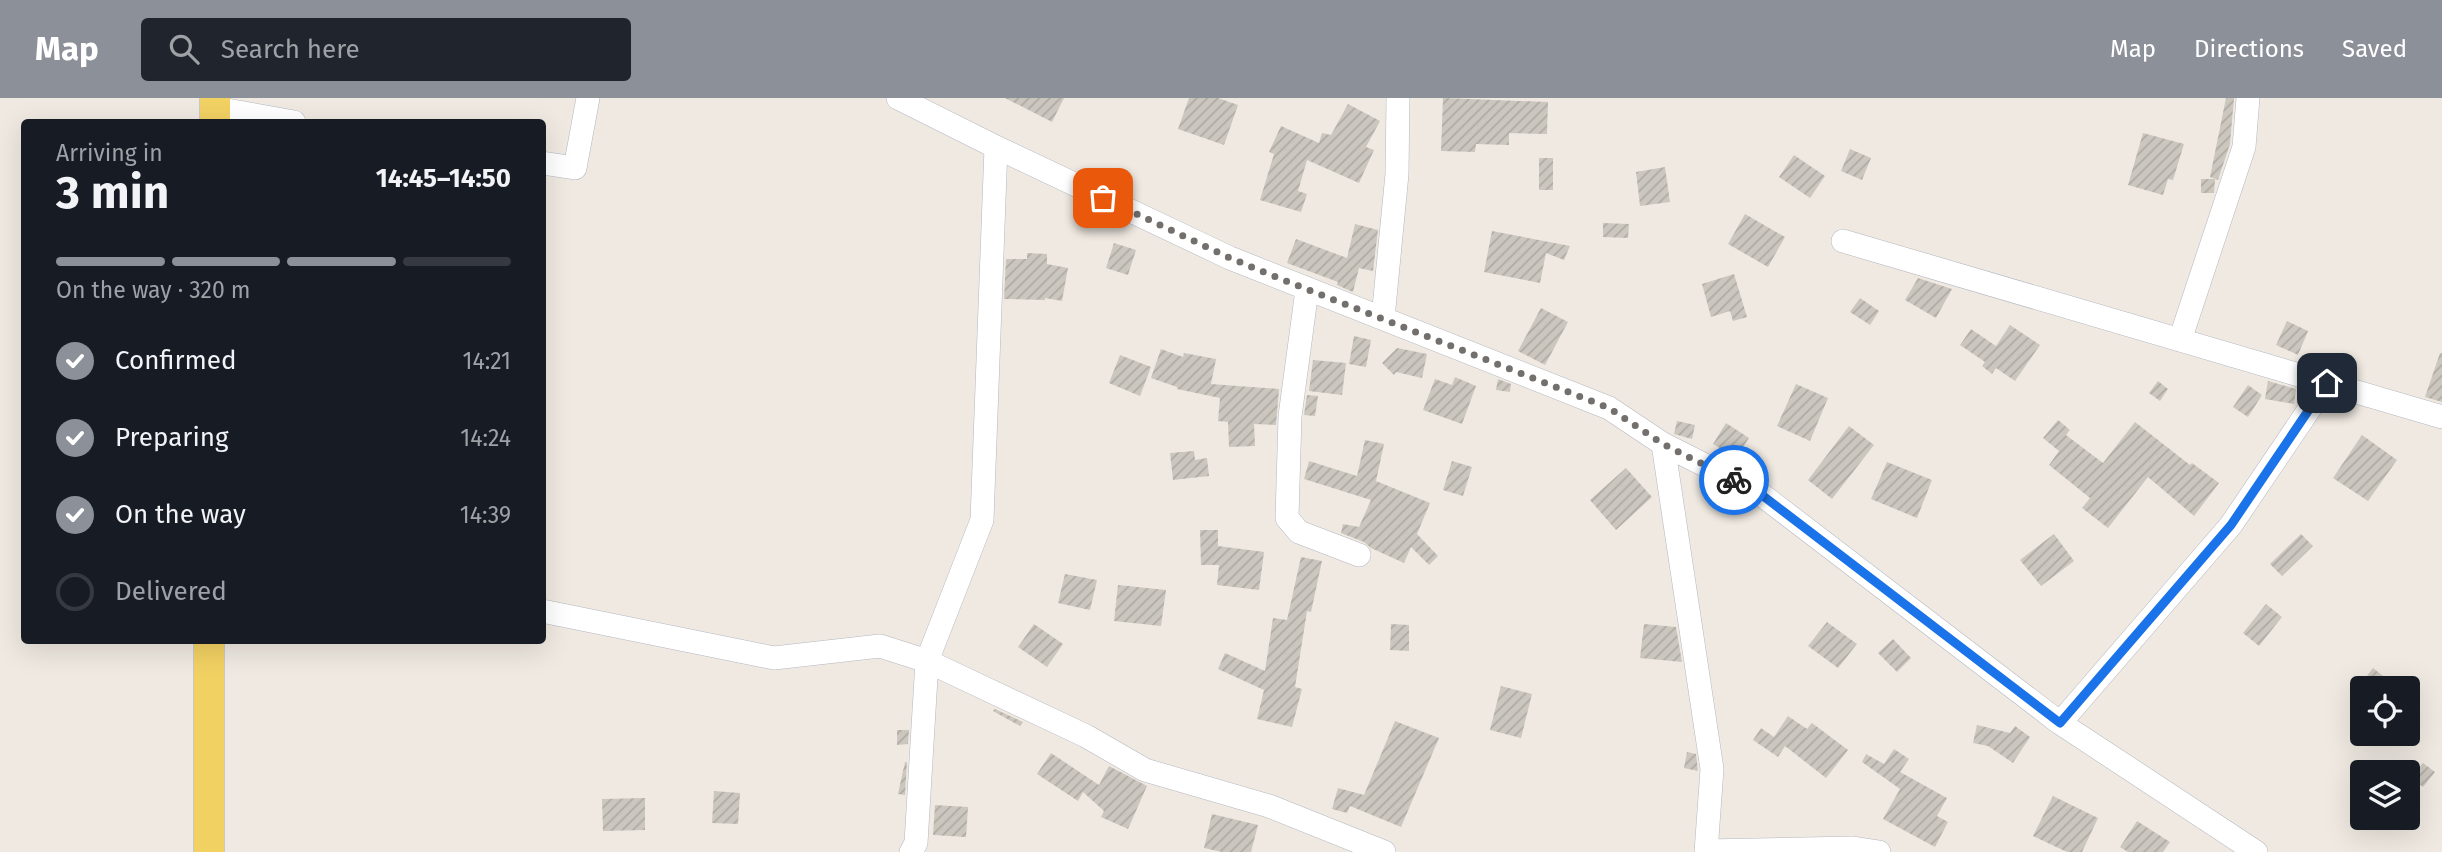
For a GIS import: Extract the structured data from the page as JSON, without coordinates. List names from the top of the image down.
{
  "page": {
    "header": "Map",
    "search": "Search here",
    "nav": ["Map", "Directions", "Saved"],
    "heading": ["3 min", "Arriving in", "14:45–14:50"],
    "bar": "On the way · 320 m",
    "list": [
      ["Confirmed", "14:21"],
      ["Preparing", "14:24"],
      ["On the way", "14:39"],
      "Delivered"
    ]
  }
}
